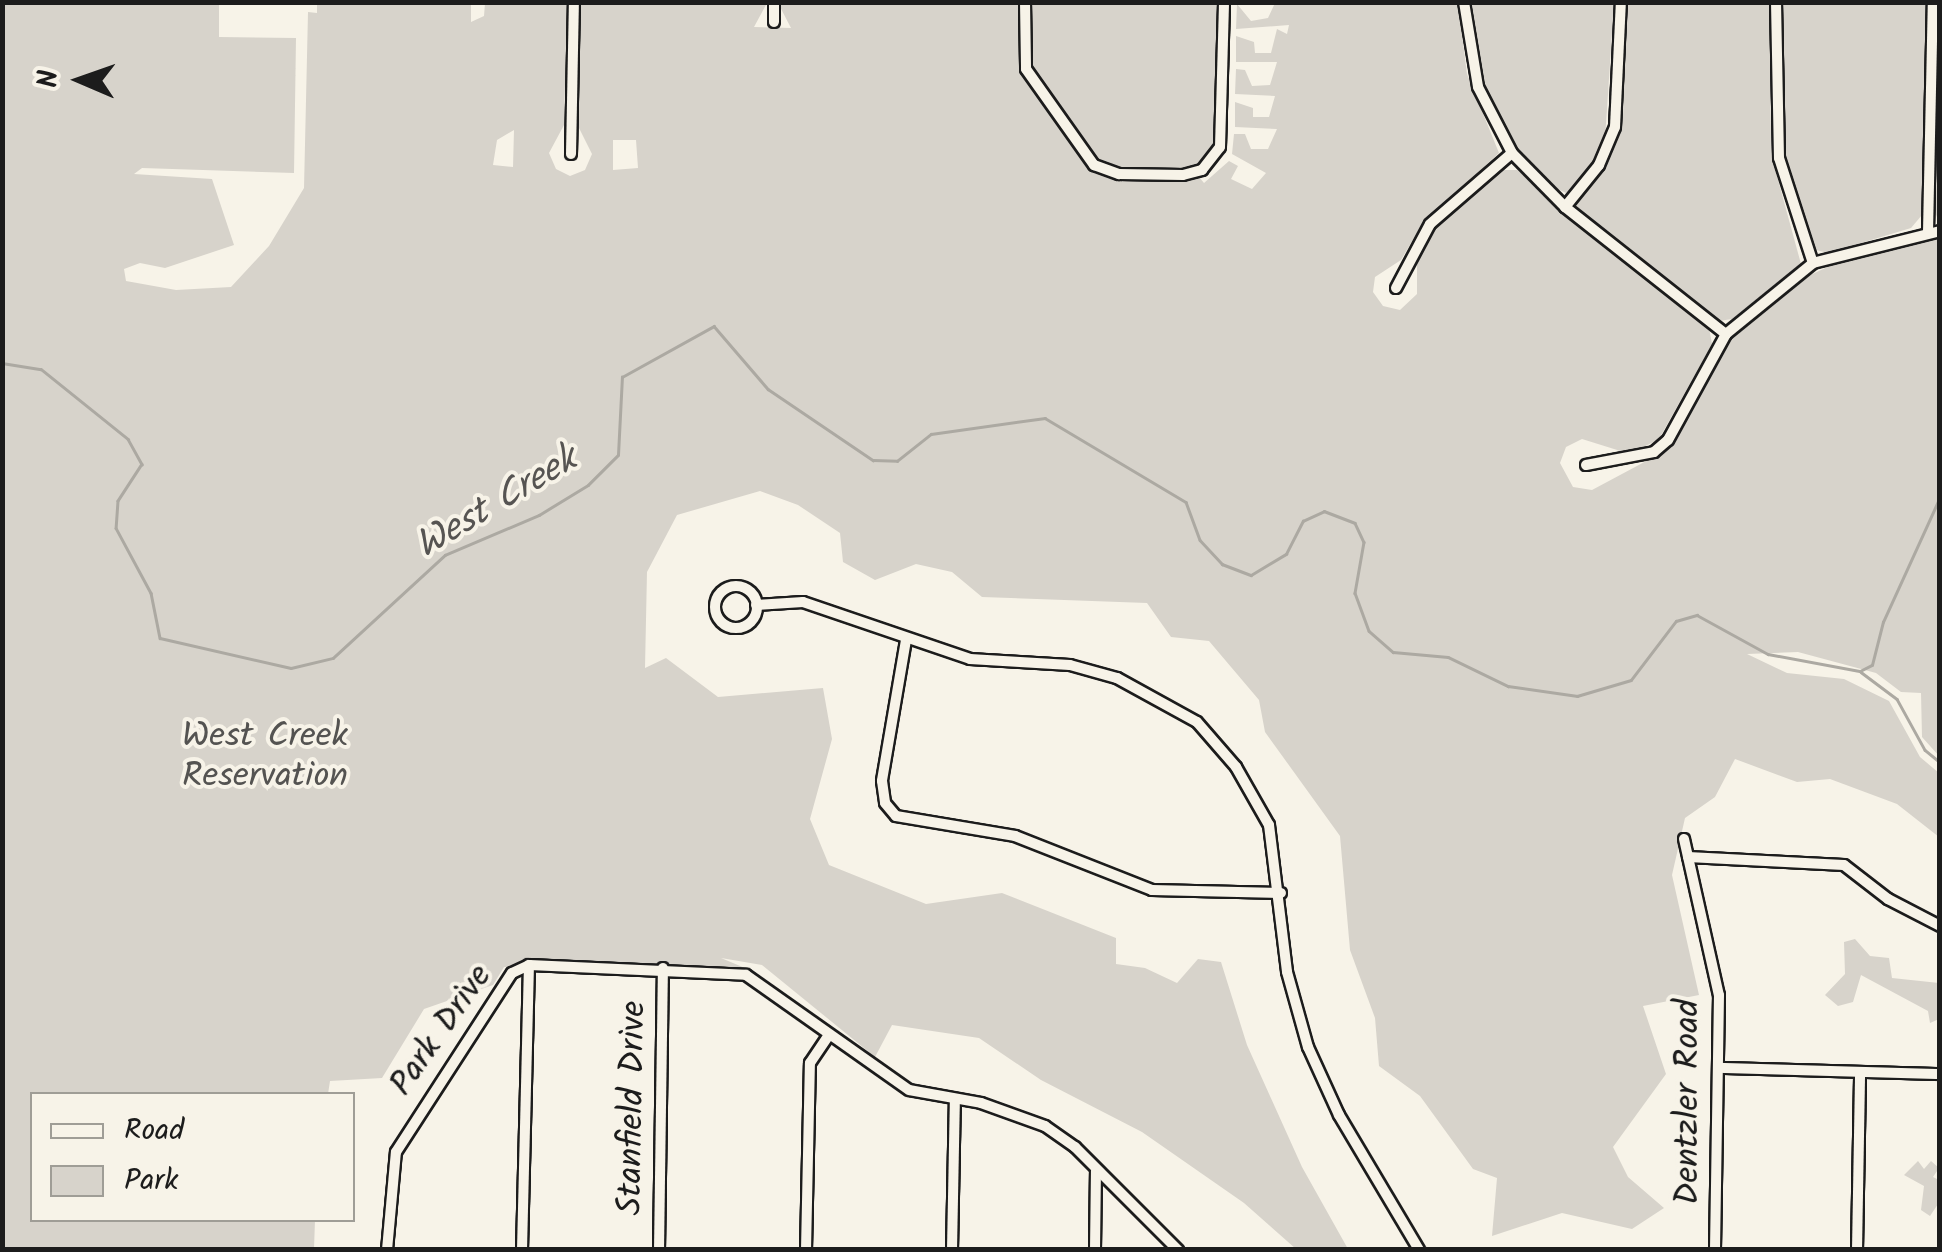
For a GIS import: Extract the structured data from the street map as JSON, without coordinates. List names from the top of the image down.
{
  "streets": {
    "street": ["Park Drive", "Dentzler Road", "Stanfield Drive"]
  },
  "water": ["West Creek"],
  "parks": ["West Creek Reservation"],
  "legend": ["Road", "Park"],
  "north": "left"
}
